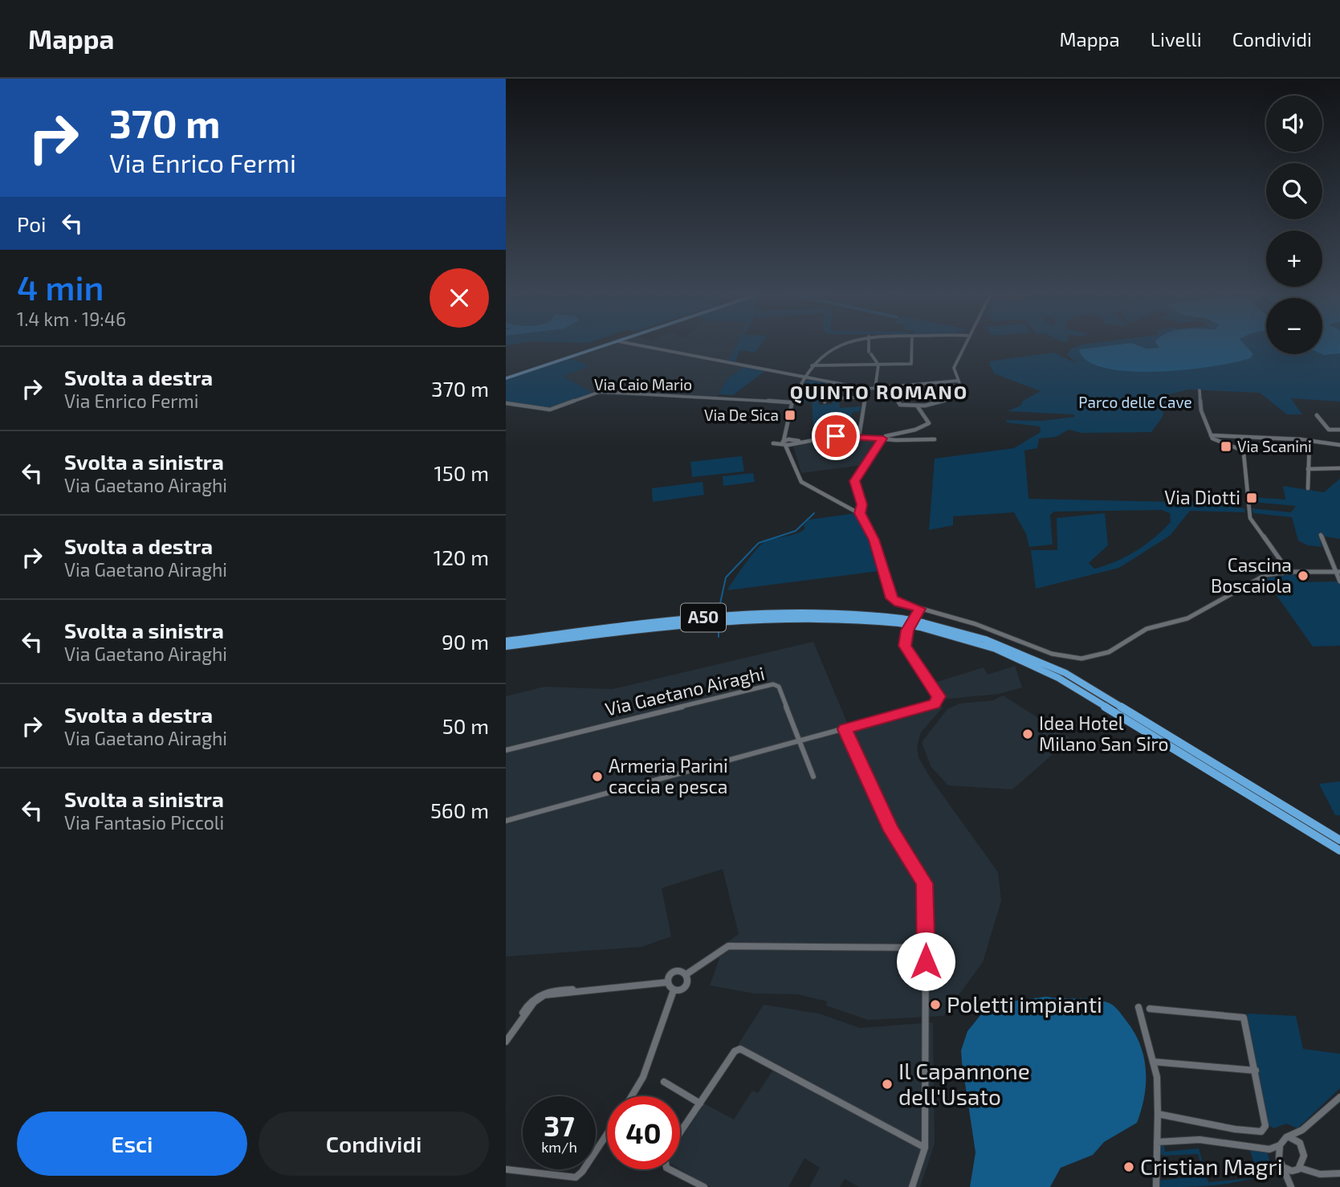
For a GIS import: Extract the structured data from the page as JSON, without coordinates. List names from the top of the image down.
{
  "streets": {
    "highway": ["A50"],
    "street": ["Via Caio Mario", "Via Gaetano Airaghi"]
  },
  "districts": ["QUINTO ROMANO"],
  "parks": ["Parco delle Cave"],
  "places": {
    "transit": ["Via De Sica", "Via Scanini", "Via Diotti"],
    "other": [
      "Cascina Boscaiola",
      "Idea Hotel Milano San Siro",
      "Armeria Parini caccia e pesca",
      "Poletti impianti",
      "Il Capannone dell'Usato",
      "Cristian Magri"
    ]
  },
  "page": {
    "header": "Mappa",
    "nav": ["Mappa", "Livelli", "Condividi"],
    "turn": ["370 m", "Via Enrico Fermi"],
    "map_buttons": ["+", "−"],
    "then": "Poi",
    "heading": ["4 min", "1.4 km · 19:46"],
    "list": [
      {
        "name": "Svolta a destra",
        "note": "Via Enrico Fermi",
        "value": "370 m"
      },
      {
        "name": "Svolta a sinistra",
        "note": "Via Gaetano Airaghi",
        "value": "150 m"
      },
      {
        "name": "Svolta a destra",
        "note": "Via Gaetano Airaghi",
        "value": "120 m"
      },
      {
        "name": "Svolta a sinistra",
        "note": "Via Gaetano Airaghi",
        "value": "90 m"
      },
      {
        "name": "Svolta a destra",
        "note": "Via Gaetano Airaghi",
        "value": "50 m"
      },
      {
        "name": "Svolta a sinistra",
        "note": "Via Fantasio Piccoli",
        "value": "560 m"
      }
    ],
    "speed": "37 km/h",
    "limit": "40",
    "buttons": ["Esci", "Condividi"]
  }
}
